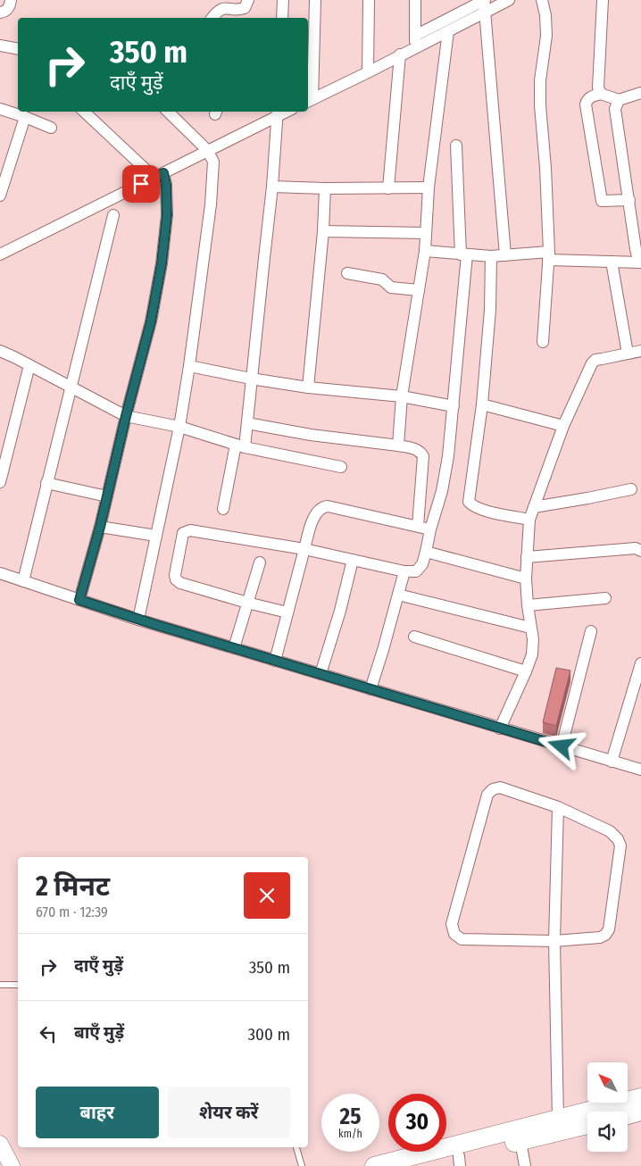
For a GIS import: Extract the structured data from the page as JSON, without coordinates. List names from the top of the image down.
{
  "north": "top left",
  "page": {
    "turn": ["350 m", "दाएँ मुड़ें"],
    "heading": ["2 मिनट", "670 m · 12:39"],
    "list": [
      {
        "name": "दाएँ मुड़ें",
        "value": "350 m"
      },
      {
        "name": "बाएँ मुड़ें",
        "value": "300 m"
      }
    ],
    "buttons": ["बाहर", "शेयर करें"],
    "speed": "25 km/h",
    "limit": "30"
  }
}
